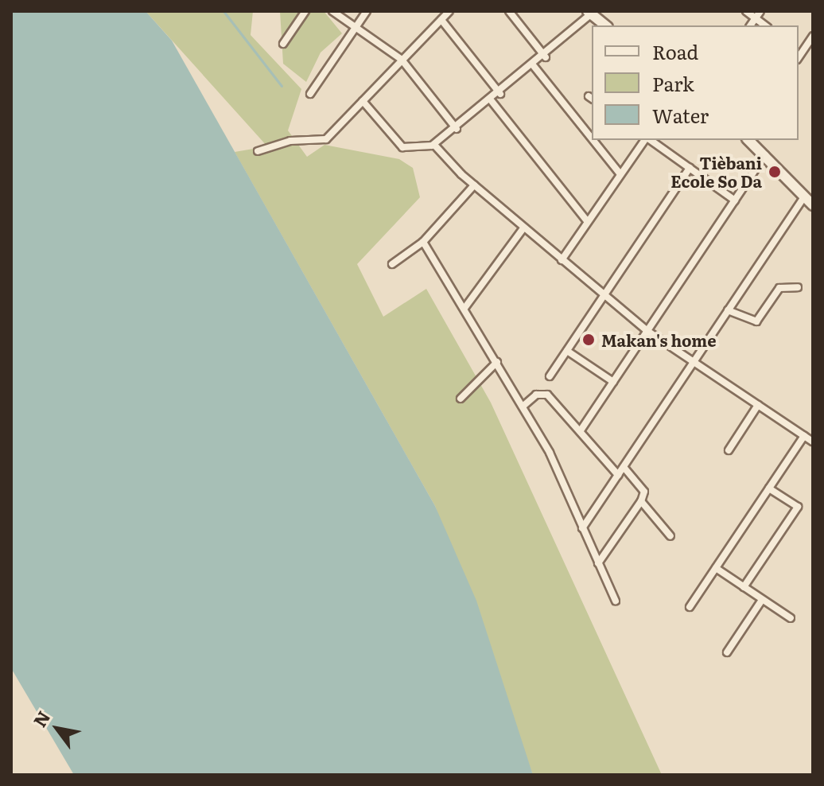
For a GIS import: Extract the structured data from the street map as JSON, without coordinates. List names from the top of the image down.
{
  "places": ["Tièbani Ecole So Da", "Makan's home"],
  "legend": ["Road", "Park", "Water"],
  "north": "top left"
}
